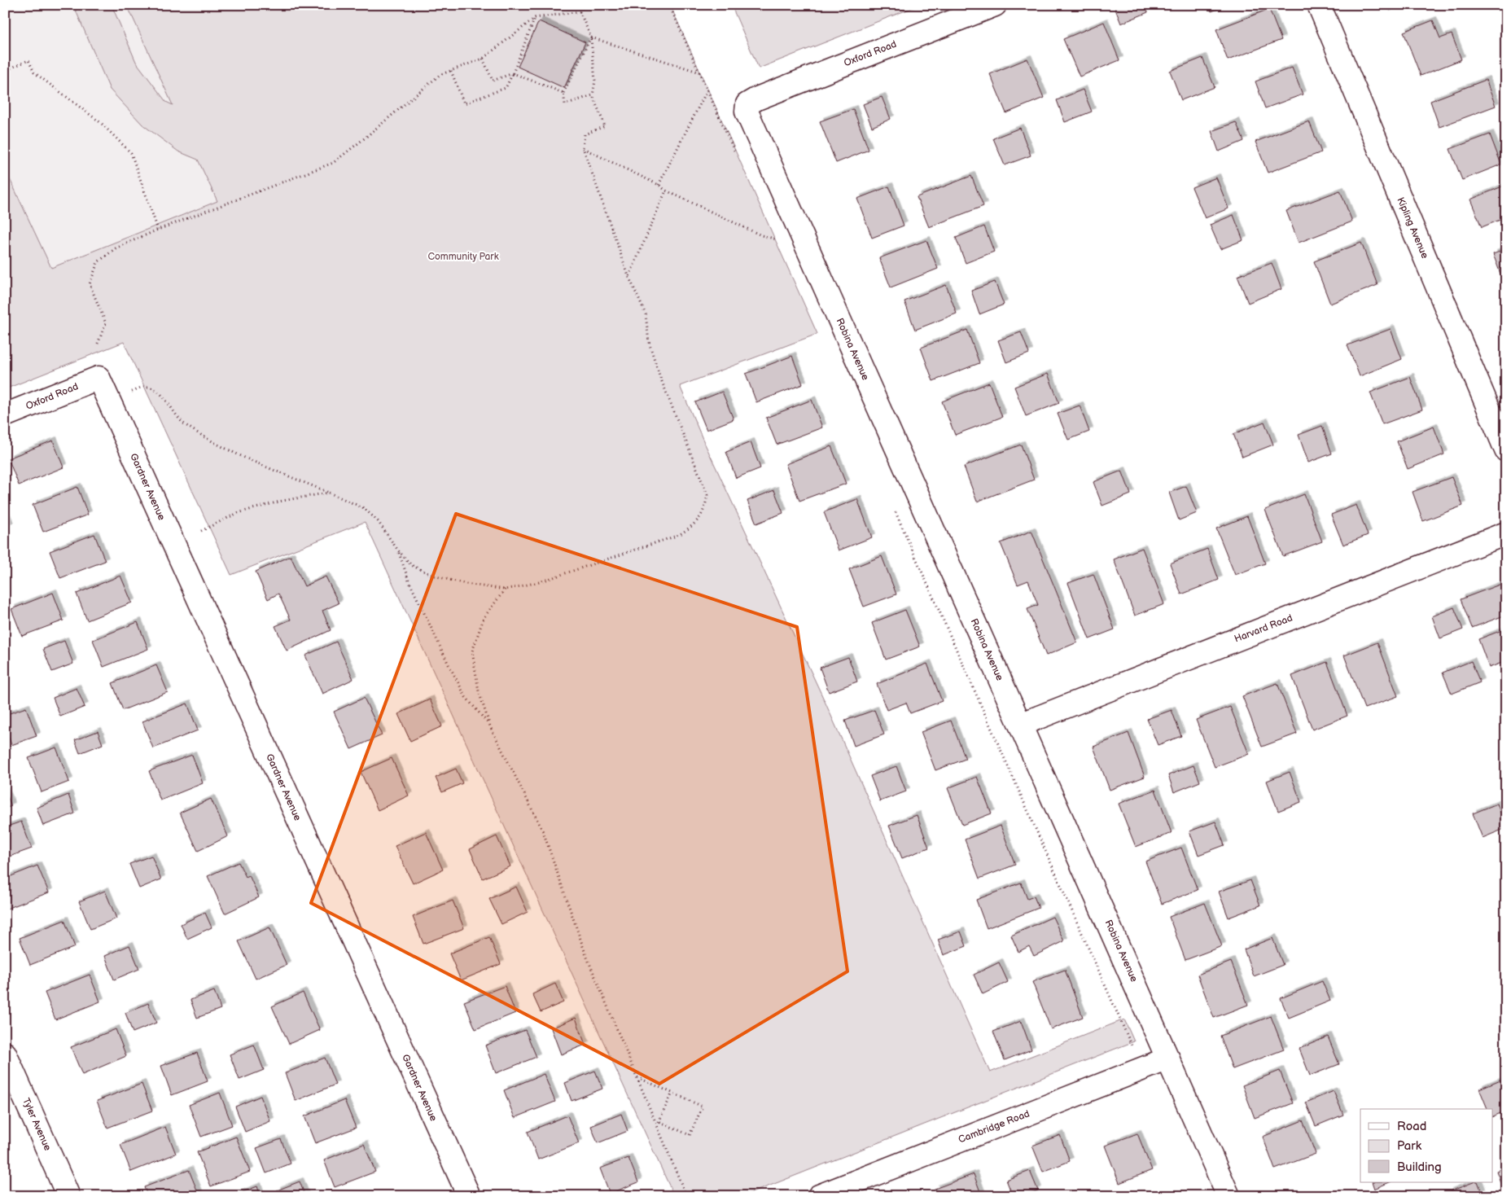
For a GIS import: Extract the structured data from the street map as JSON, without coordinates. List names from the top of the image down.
{
  "streets": {
    "street": [
      "Oxford Road",
      "Kipling Avenue",
      "Robina Avenue",
      "Gardner Avenue",
      "Harvard Road",
      "Tyler Avenue",
      "Cambridge Road"
    ]
  },
  "crossings": [
    ["Oxford Road", "Robina Avenue"],
    ["Oxford Road", "Gardner Avenue"],
    ["Robina Avenue", "Harvard Road"],
    ["Robina Avenue", "Cambridge Road"]
  ],
  "parks": ["Community Park"],
  "legend": ["Road", "Park", "Building"]
}
